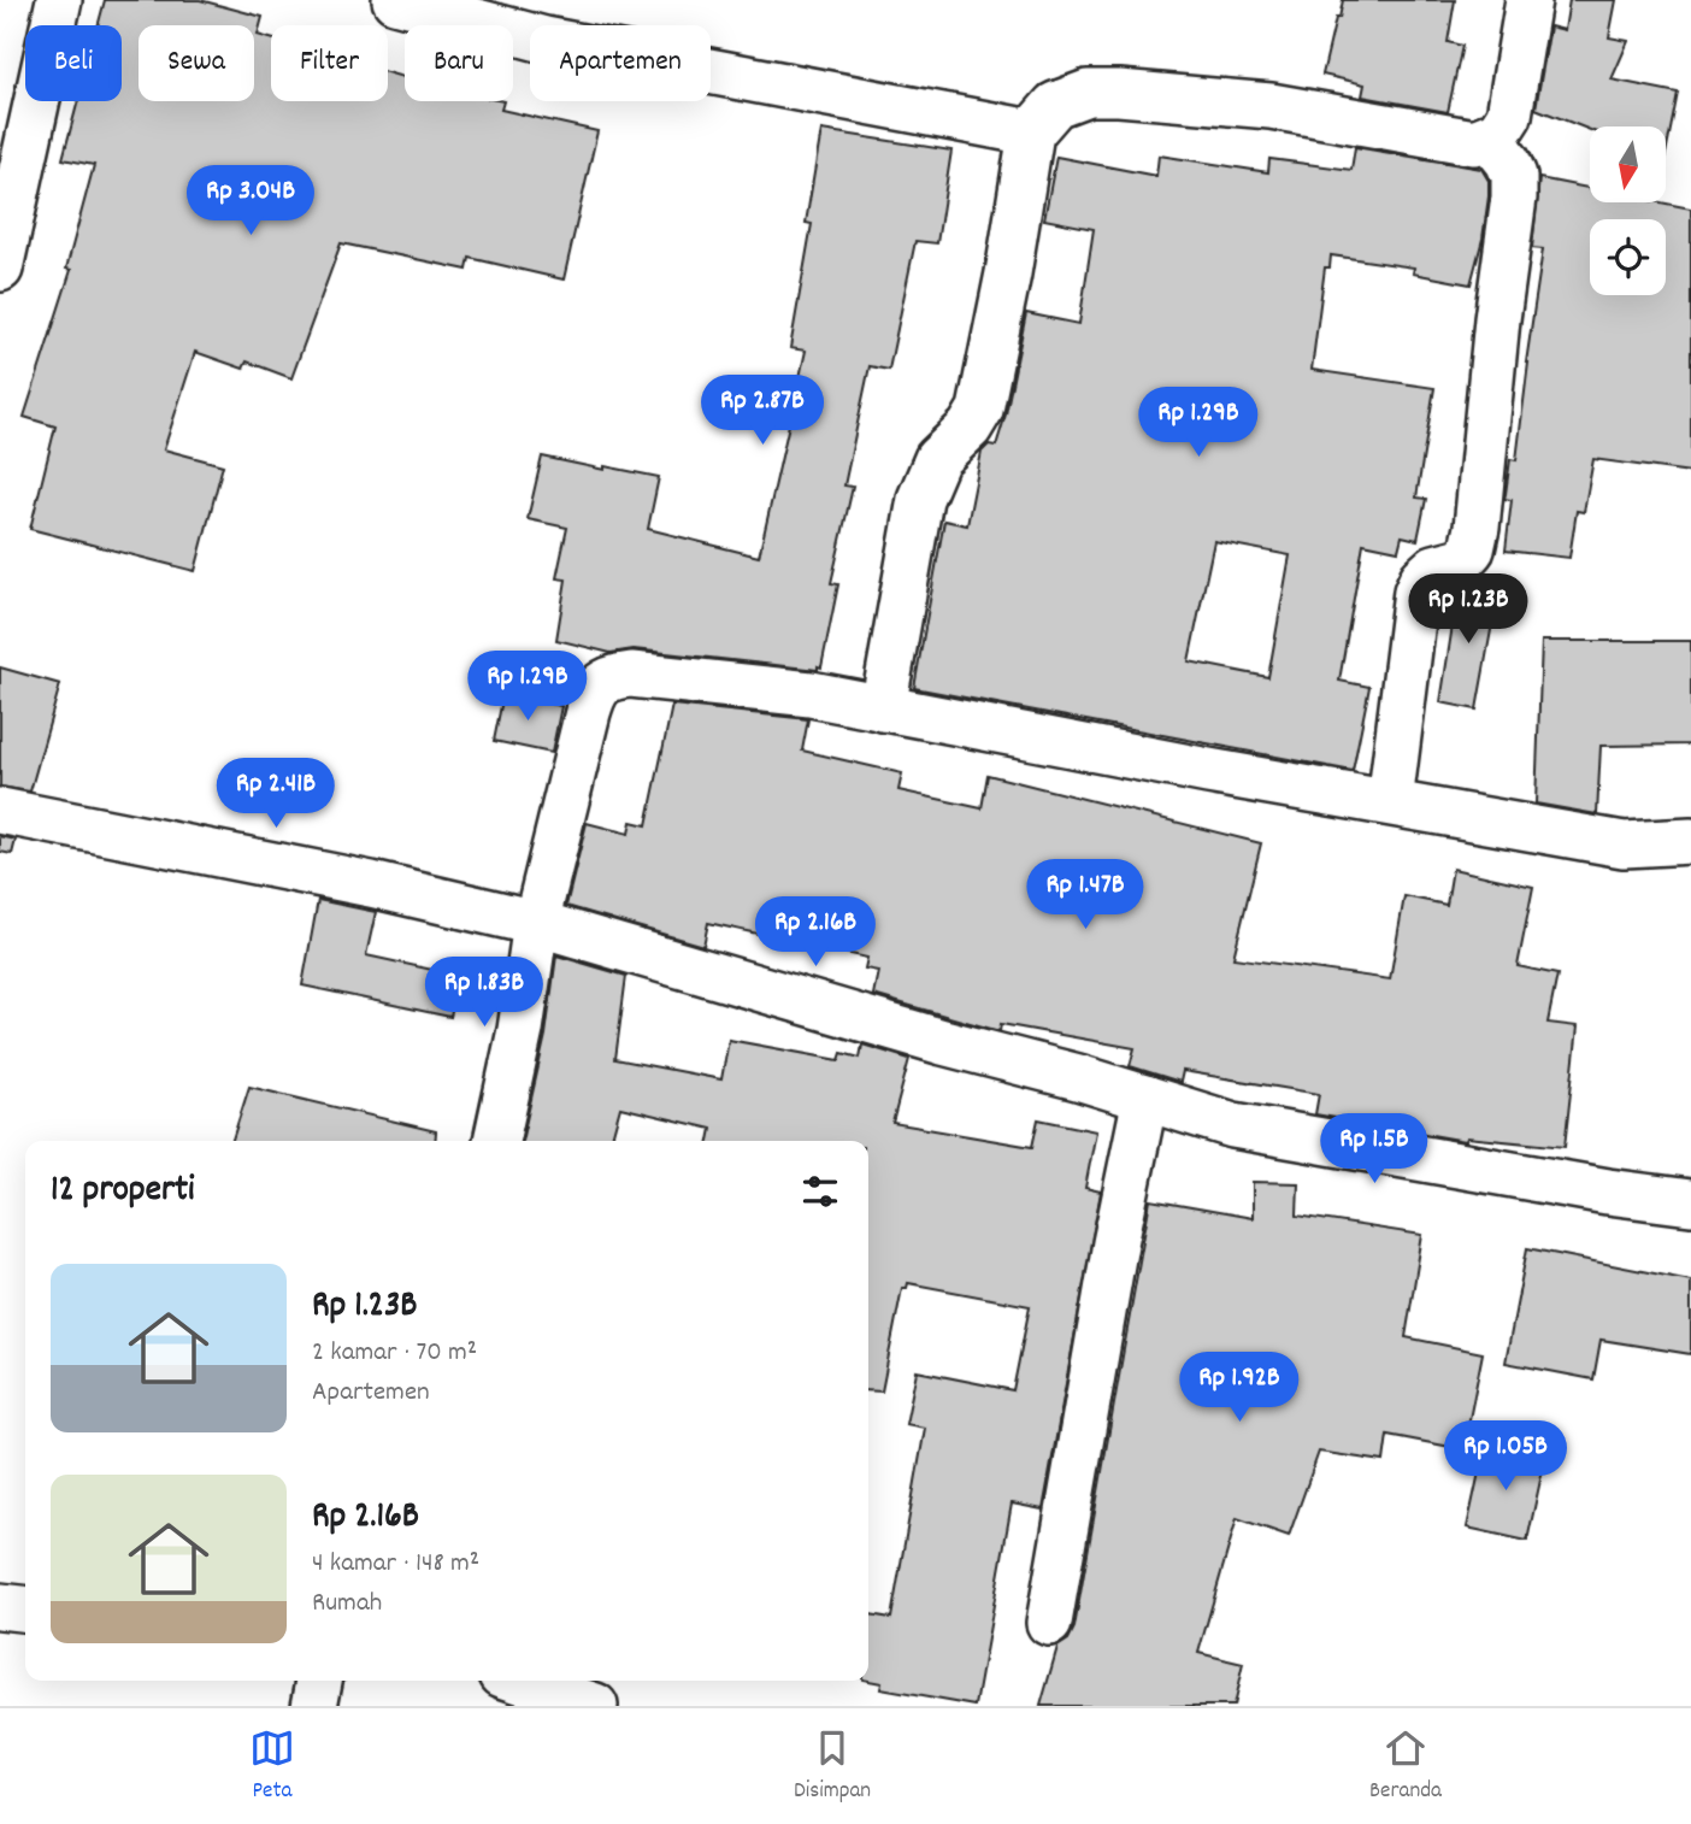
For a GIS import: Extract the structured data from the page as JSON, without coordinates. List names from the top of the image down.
{
  "north": "bottom",
  "page": {
    "chip": [
      "Beli",
      "Sewa",
      "Filter",
      "Baru",
      "Apartemen"
    ],
    "price": [
      "Rp 3.04B",
      "Rp 2.87B",
      "Rp 1.29B",
      "Rp 1.23B",
      "Rp 1.29B",
      "Rp 2.41B",
      "Rp 1.47B",
      "Rp 2.16B",
      "Rp 1.83B",
      "Rp 1.5B",
      "Rp 1.92B",
      "Rp 1.05B"
    ],
    "heading": "12 properti",
    "list": [
      {
        "name": "Rp 1.23B",
        "note": "2 kamar · 70 m² · Apartemen"
      },
      {
        "name": "Rp 2.16B",
        "note": "4 kamar · 148 m² · Rumah"
      }
    ],
    "tabs": ["Peta", "Disimpan", "Beranda"]
  }
}
